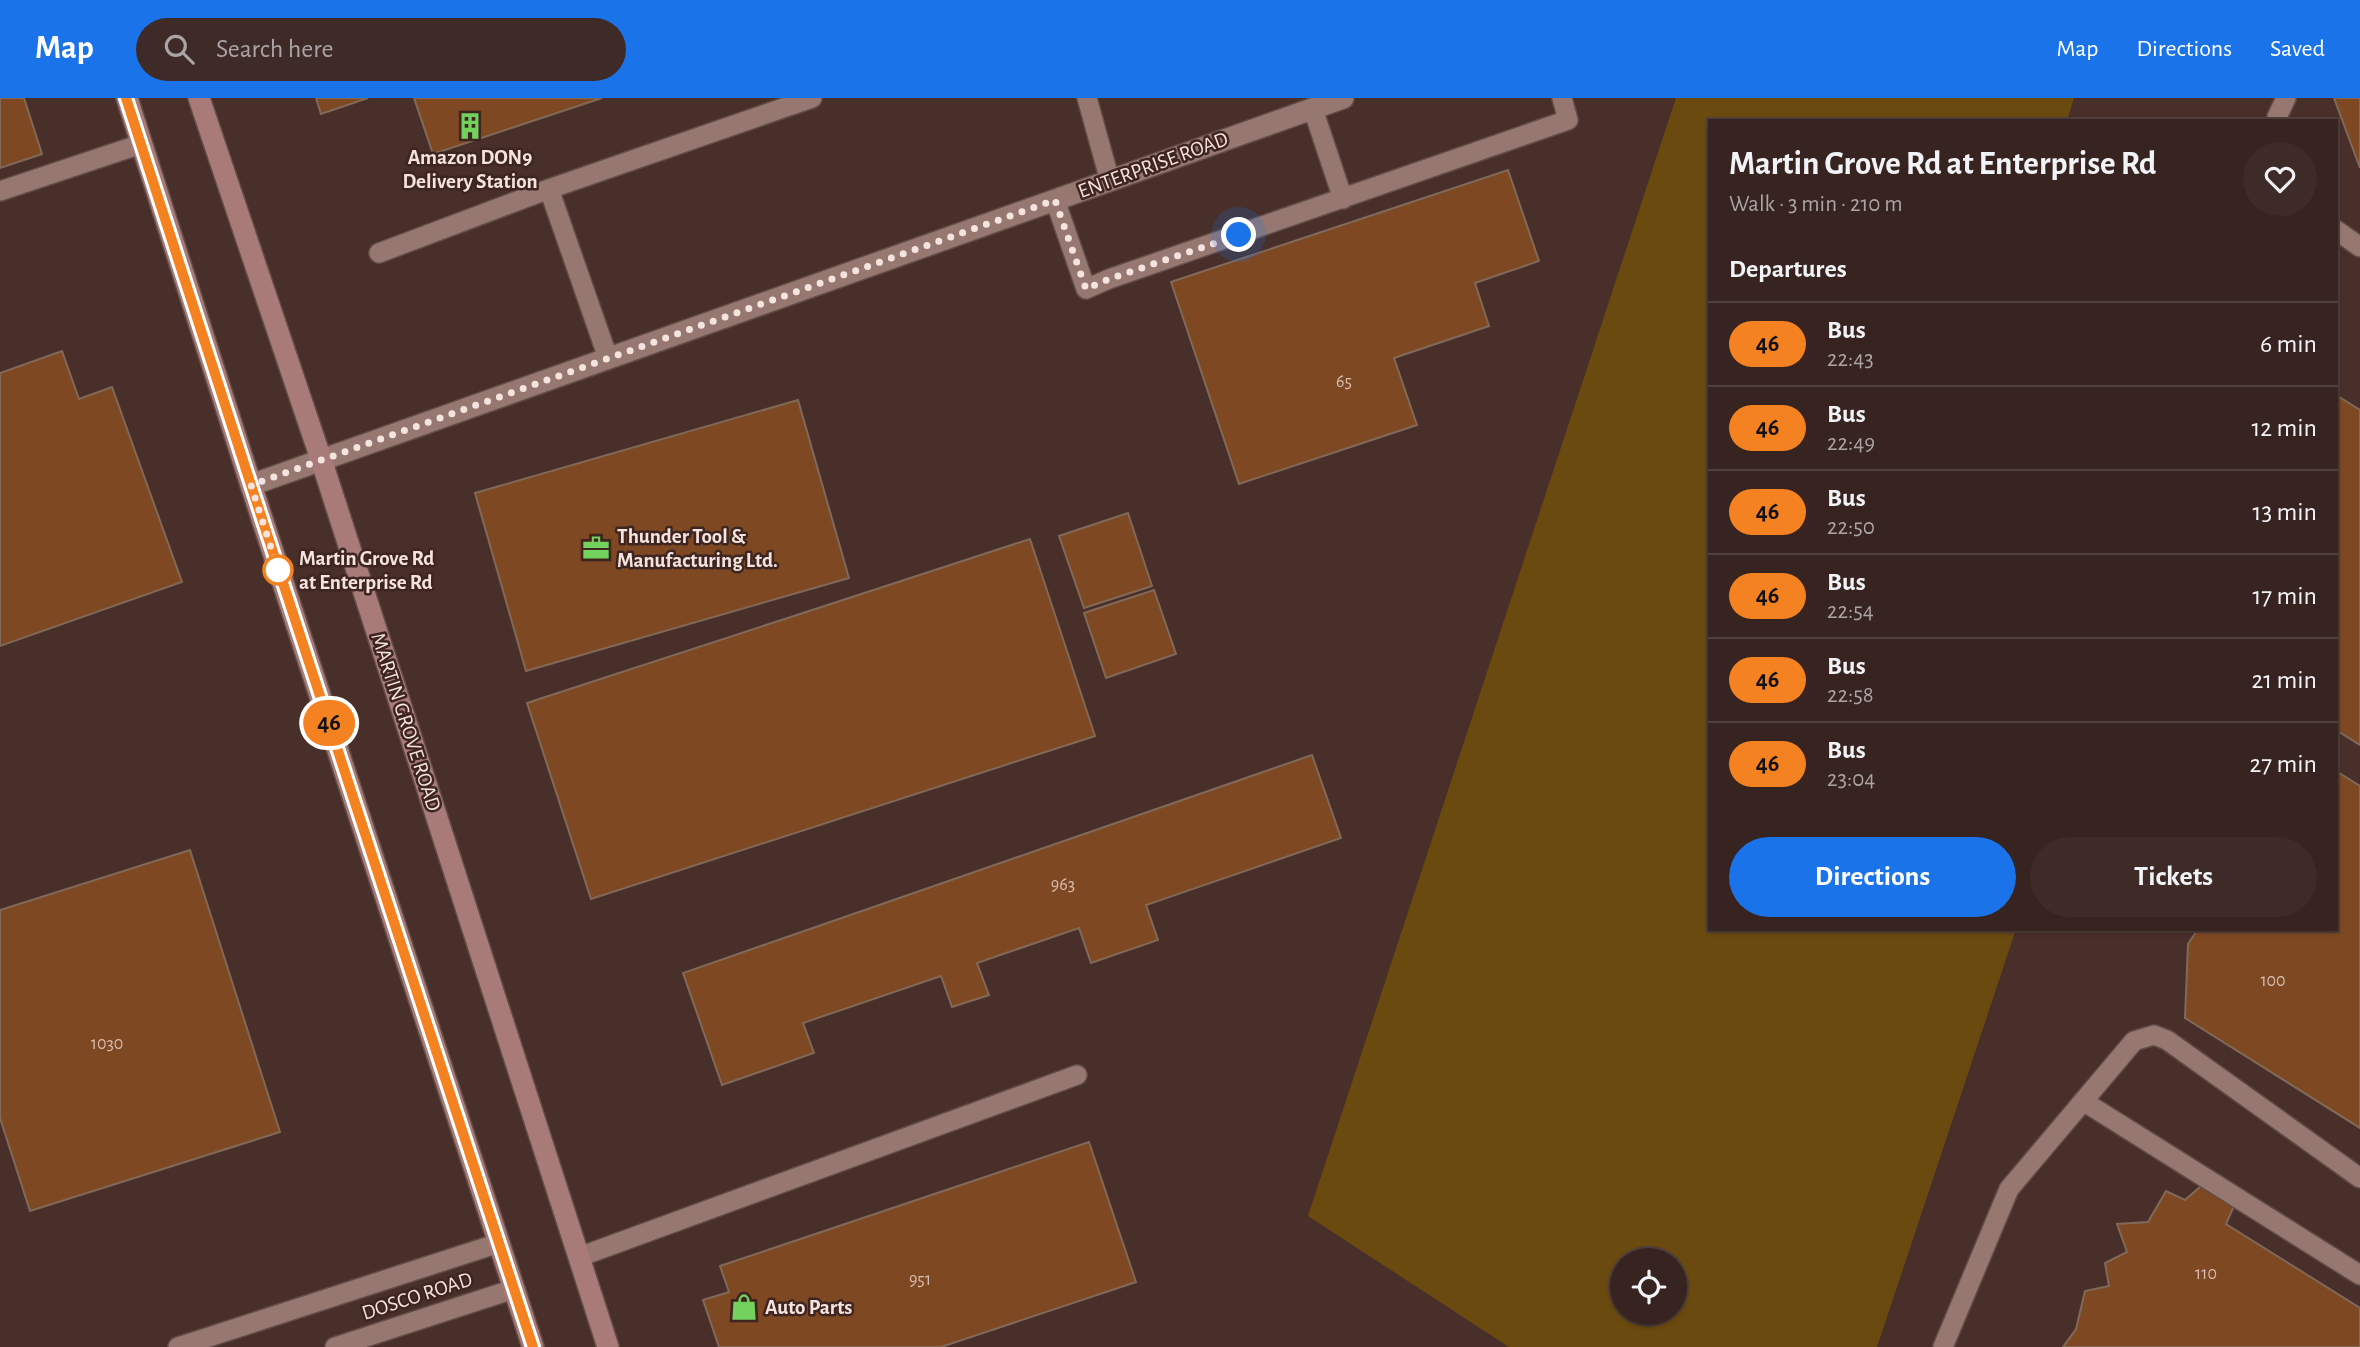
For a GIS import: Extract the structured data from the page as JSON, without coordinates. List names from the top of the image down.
{
  "streets": {
    "main road": ["MARTIN GROVE ROAD"],
    "street": ["ENTERPRISE ROAD"],
    "lane": ["DOSCO ROAD"]
  },
  "crossings": [
    ["ENTERPRISE ROAD", "MARTIN GROVE ROAD"]
  ],
  "places": {
    "building": ["Amazon DON9 Delivery Station"],
    "office": ["Thunder Tool & Manufacturing Ltd."],
    "other": ["Martin Grove Rd at Enterprise Rd"],
    "shop": ["Auto Parts"]
  },
  "lines": ["bus line 46"],
  "house_numbers": [
    "65",
    "963",
    "100",
    "1030",
    "110",
    "951"
  ],
  "page": {
    "header": "Map",
    "search": "Search here",
    "nav": ["Map", "Directions", "Saved"],
    "on_map": "46",
    "heading": [
      ["Martin Grove Rd at Enterprise Rd", "Walk · 3 min · 210 m"],
      "Departures"
    ],
    "list": [
      {
        "mark": "46",
        "name": "Bus",
        "note": "22:43",
        "value": "6 min"
      },
      {
        "mark": "46",
        "name": "Bus",
        "note": "22:49",
        "value": "12 min"
      },
      {
        "mark": "46",
        "name": "Bus",
        "note": "22:50",
        "value": "13 min"
      },
      {
        "mark": "46",
        "name": "Bus",
        "note": "22:54",
        "value": "17 min"
      },
      {
        "mark": "46",
        "name": "Bus",
        "note": "22:58",
        "value": "21 min"
      },
      {
        "mark": "46",
        "name": "Bus",
        "note": "23:04",
        "value": "27 min"
      }
    ],
    "buttons": ["Directions", "Tickets"]
  }
}
